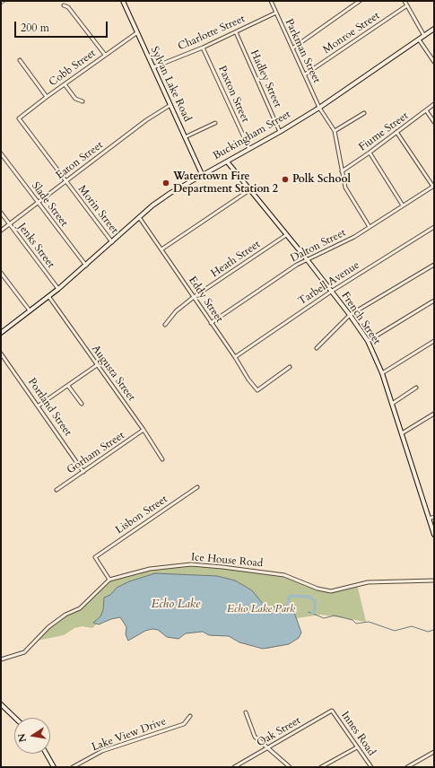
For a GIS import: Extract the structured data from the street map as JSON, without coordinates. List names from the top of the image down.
{
  "streets": {
    "main road": ["Sylvan Lake Road", "Buckingham Street", "French Street"],
    "street": [
      "Charlotte Street",
      "Monroe Street",
      "Parkman Street",
      "Cobb Street",
      "Hadley Street",
      "Paxton Street",
      "Fiume Street",
      "Eaton Street",
      "Slade Street",
      "Morin Street",
      "Jenks Street",
      "Dalton Street",
      "Heath Street",
      "Tarbell Avenue",
      "Eddy Street",
      "Augusta Street",
      "Portland Street",
      "Gorham Street",
      "Lisbon Street",
      "Ice House Road",
      "Oak Street",
      "Innes Road",
      "Lake View Drive"
    ]
  },
  "crossings": [
    ["Charlotte Street", "Parkman Street"],
    ["Charlotte Street", "Hadley Street"],
    ["Charlotte Street", "Sylvan Lake Road"],
    ["Charlotte Street", "Paxton Street"],
    ["Monroe Street", "Parkman Street"],
    ["Parkman Street", "Buckingham Street"],
    ["Cobb Street", "Sylvan Lake Road"],
    ["Cobb Street", "Morin Street"],
    ["Hadley Street", "Buckingham Street"],
    ["Sylvan Lake Road", "Buckingham Street"],
    ["Sylvan Lake Road", "Eaton Street"],
    ["Paxton Street", "Buckingham Street"],
    ["Buckingham Street", "Slade Street"],
    ["Buckingham Street", "Morin Street"],
    ["Buckingham Street", "Jenks Street"],
    ["Buckingham Street", "Eddy Street"],
    ["Buckingham Street", "French Street"],
    ["Buckingham Street", "Augusta Street"],
    ["Eaton Street", "Slade Street"],
    ["Eaton Street", "Morin Street"],
    ["Eaton Street", "Jenks Street"],
    ["Dalton Street", "Eddy Street"],
    ["Dalton Street", "French Street"],
    ["Heath Street", "Eddy Street"],
    ["Heath Street", "French Street"],
    ["Tarbell Avenue", "Eddy Street"],
    ["Tarbell Avenue", "French Street"],
    ["Augusta Street", "Gorham Street"],
    ["Portland Street", "Gorham Street"],
    ["Lisbon Street", "Ice House Road"],
    ["Oak Street", "Innes Road"]
  ],
  "water": ["Echo Lake"],
  "parks": ["Echo Lake Park"],
  "places": ["Polk School", "Watertown Fire Department Station 2"],
  "scale_bar": "200 m",
  "north": "left"
}
